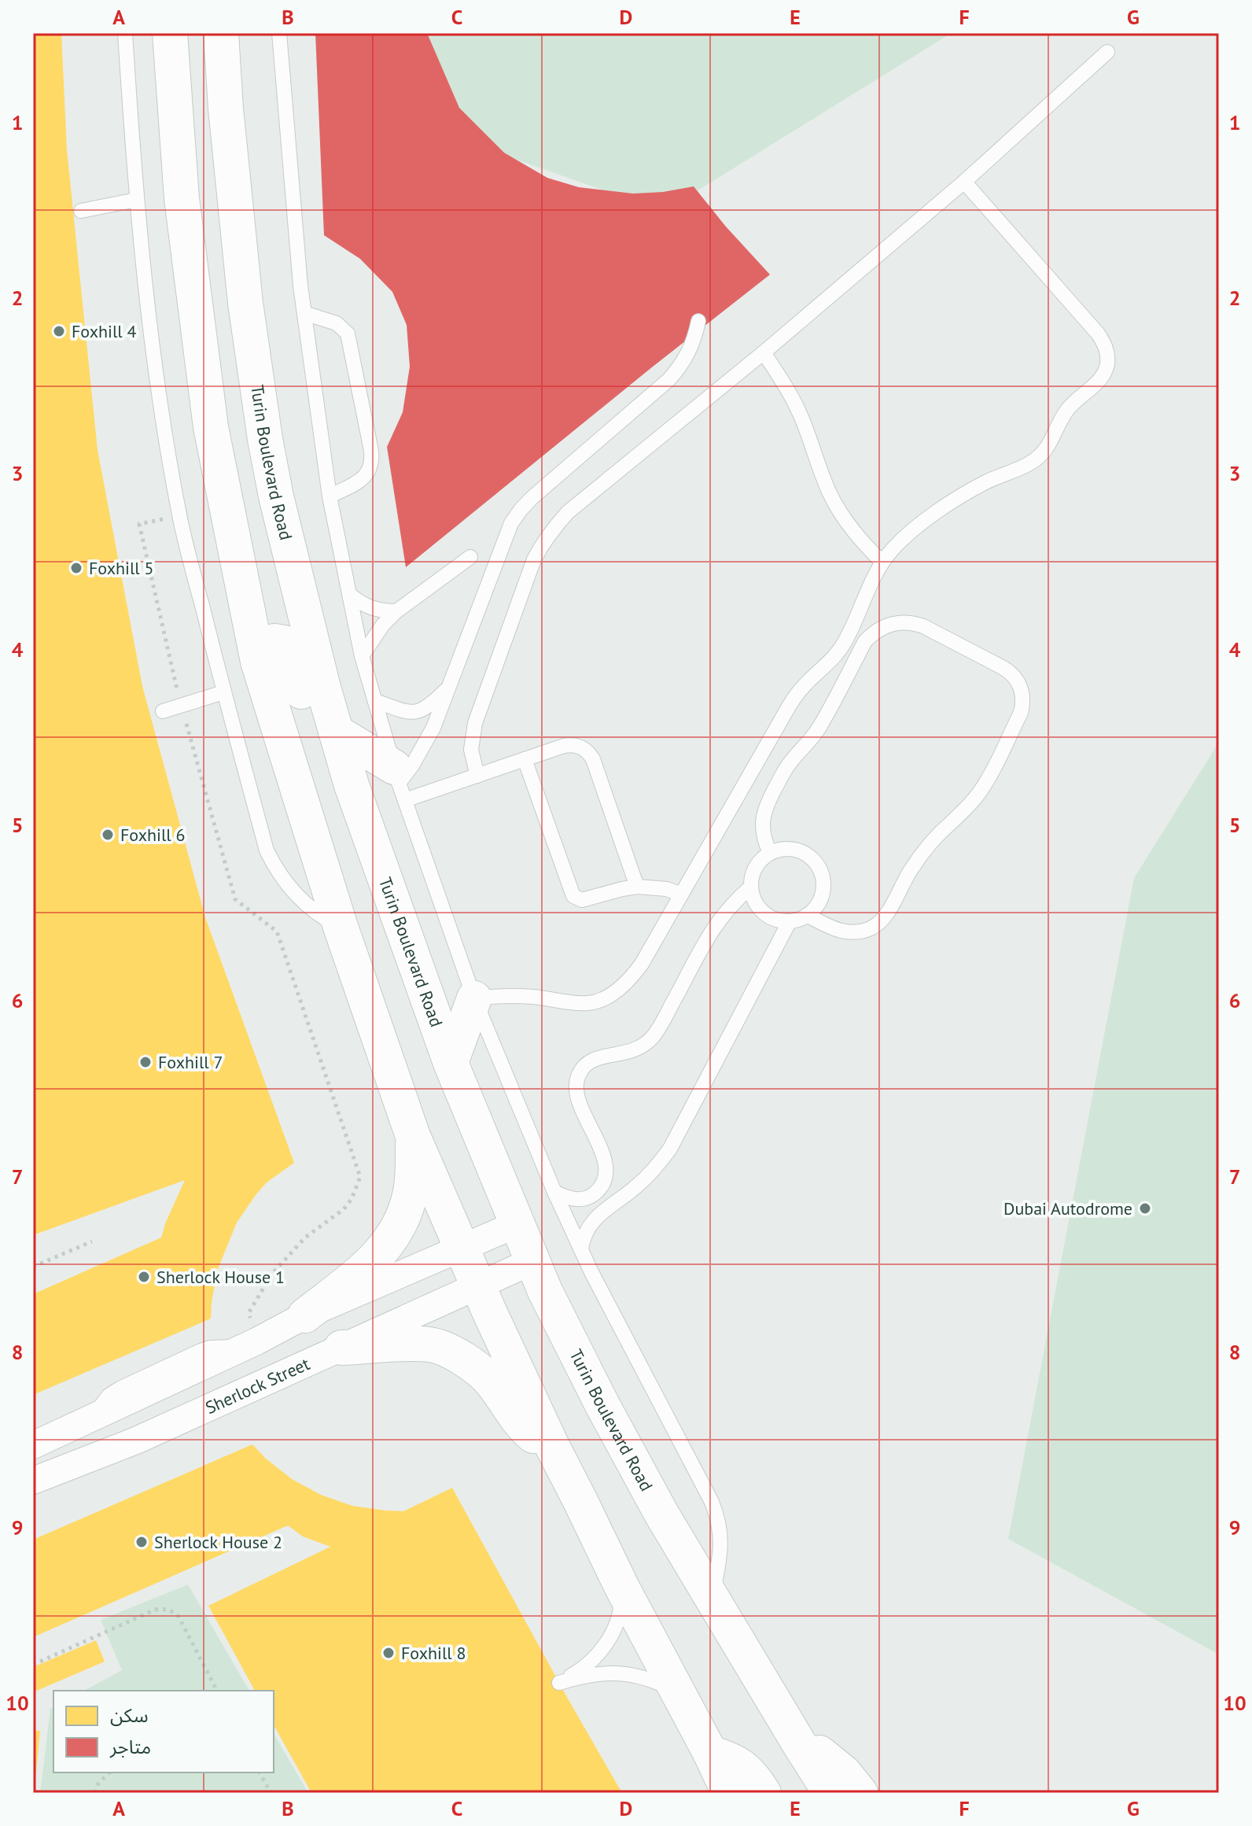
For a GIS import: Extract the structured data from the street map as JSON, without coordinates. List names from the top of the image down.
{
  "streets": {
    "main road": ["Turin Boulevard Road"],
    "street": ["Sherlock Street"]
  },
  "crossings": [
    ["Turin Boulevard Road", "Sherlock Street"]
  ],
  "places": [
    "Foxhill 4",
    "Foxhill 5",
    "Foxhill 6",
    "Foxhill 7",
    "Dubai Autodrome",
    "Sherlock House 1",
    "Sherlock House 2",
    "Foxhill 8"
  ],
  "legend": ["سكن", "متاجر"],
  "grid": {
    "columns": [
      "A",
      "B",
      "C",
      "D",
      "E",
      "F",
      "G"
    ],
    "rows": [
      "1",
      "2",
      "3",
      "4",
      "5",
      "6",
      "7",
      "8",
      "9",
      "10"
    ]
  }
}
